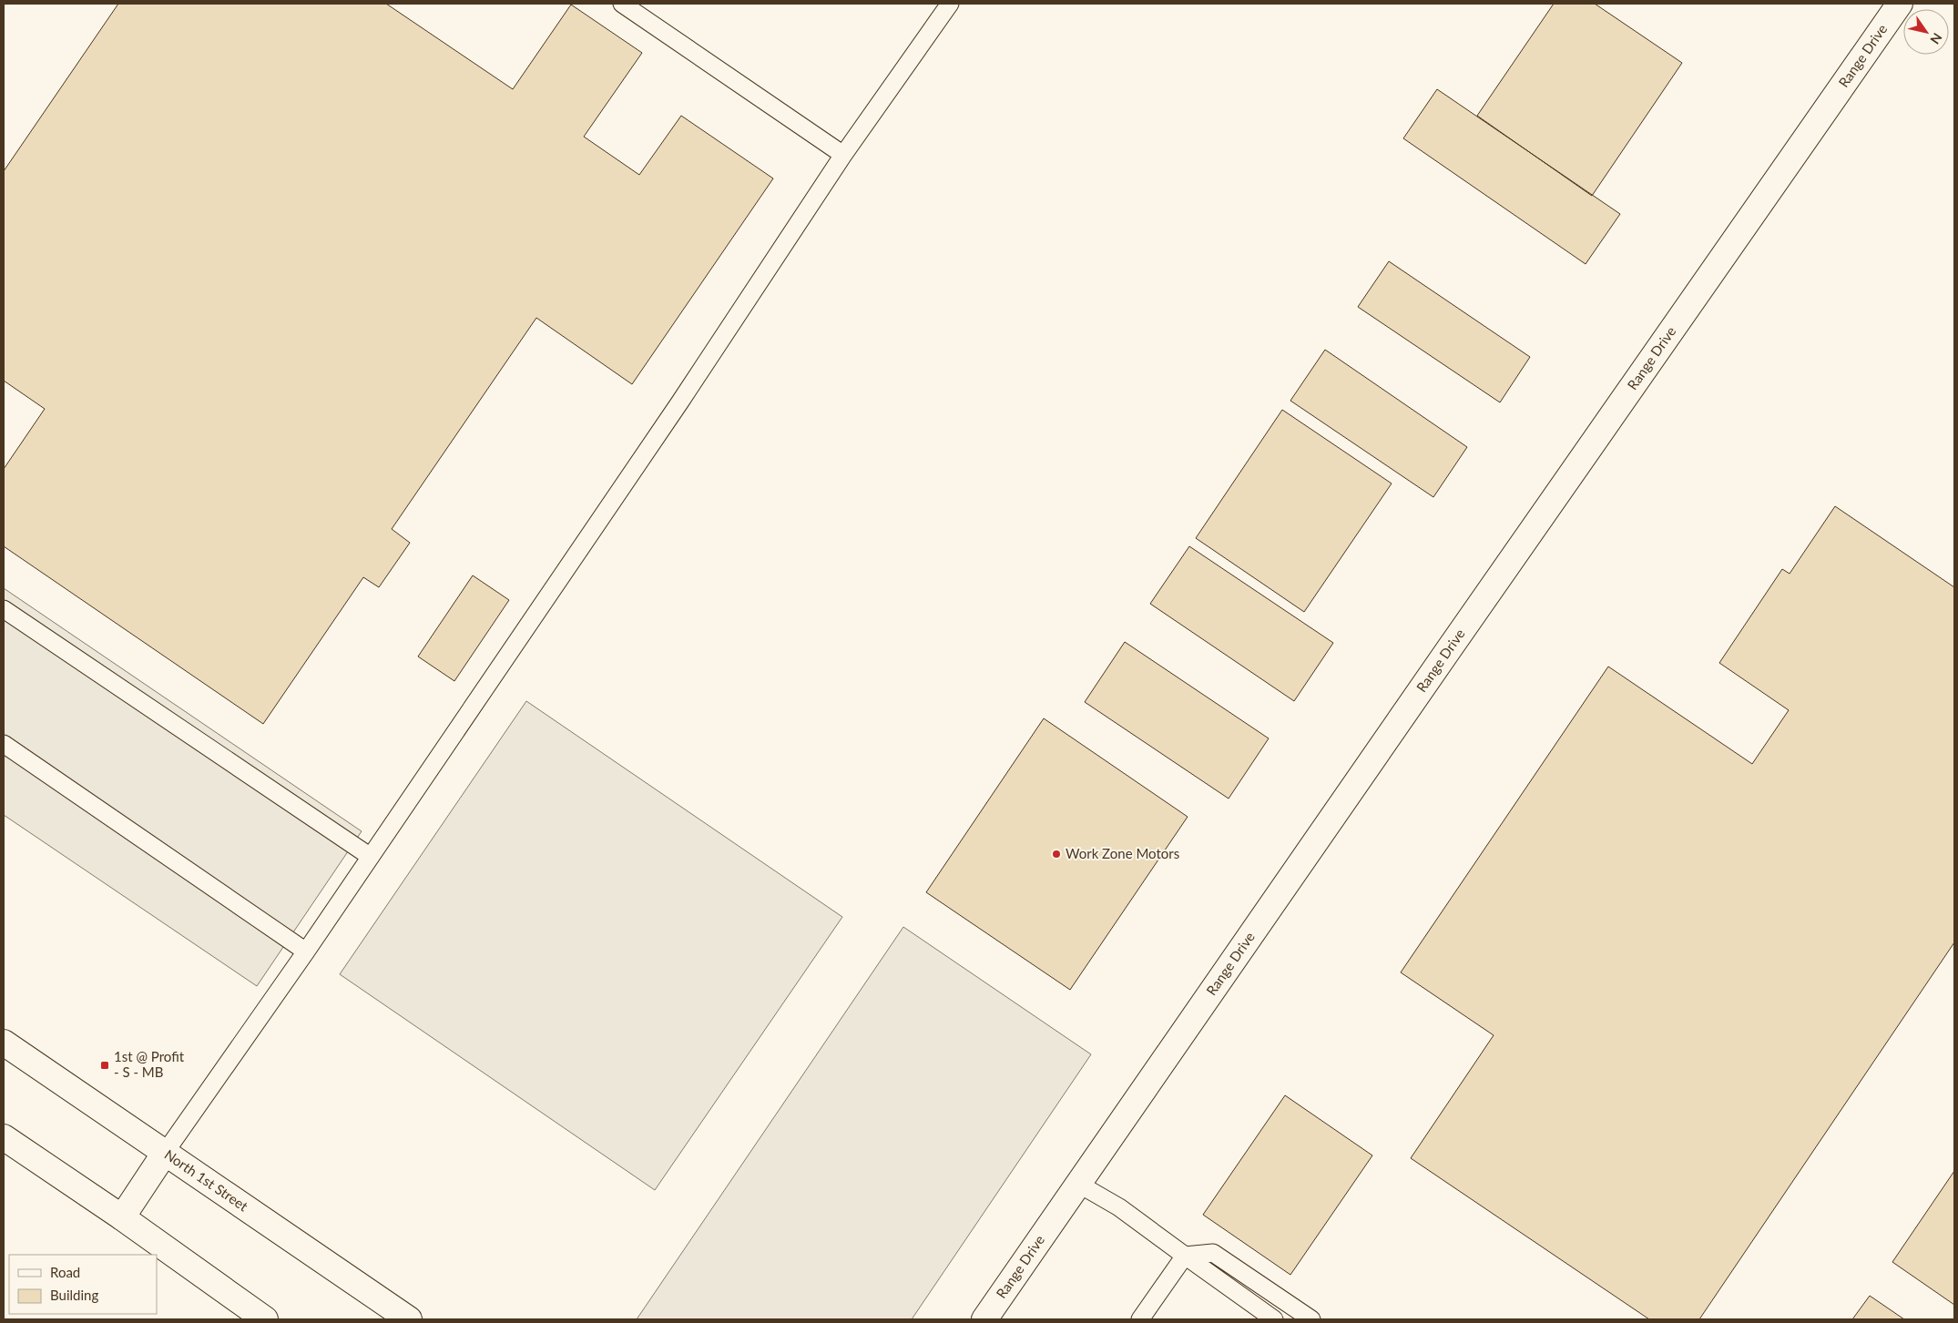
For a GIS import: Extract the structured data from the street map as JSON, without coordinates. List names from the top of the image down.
{
  "streets": {
    "street": ["Range Drive", "North 1st Street"]
  },
  "places": {
    "other": ["Work Zone Motors"],
    "transit": ["1st @ Profit - S - MB"]
  },
  "legend": ["Road", "Building"],
  "north": "bottom right"
}
